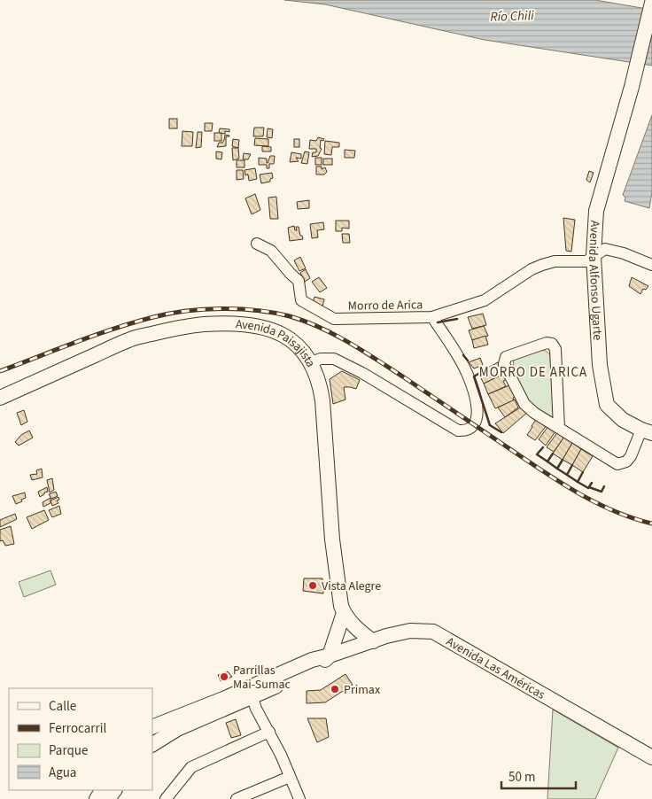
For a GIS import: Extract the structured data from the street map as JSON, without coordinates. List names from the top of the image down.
{
  "streets": {
    "main road": ["Avenida Alfonso Ugarte", "Avenida Paisajista", "Avenida Las Américas"],
    "street": ["Morro de Arica"]
  },
  "crossings": [
    ["Avenida Alfonso Ugarte", "Morro de Arica"],
    ["Avenida Paisajista", "Avenida Las Américas"]
  ],
  "districts": ["MORRO DE ARICA"],
  "water": ["Río Chili"],
  "places": ["Vista Alegre", "Parrillas Mai-Sumac", "Primax"],
  "legend": [
    "Calle",
    "Ferrocarril",
    "Parque",
    "Agua"
  ],
  "scale_bar": "50 m"
}
